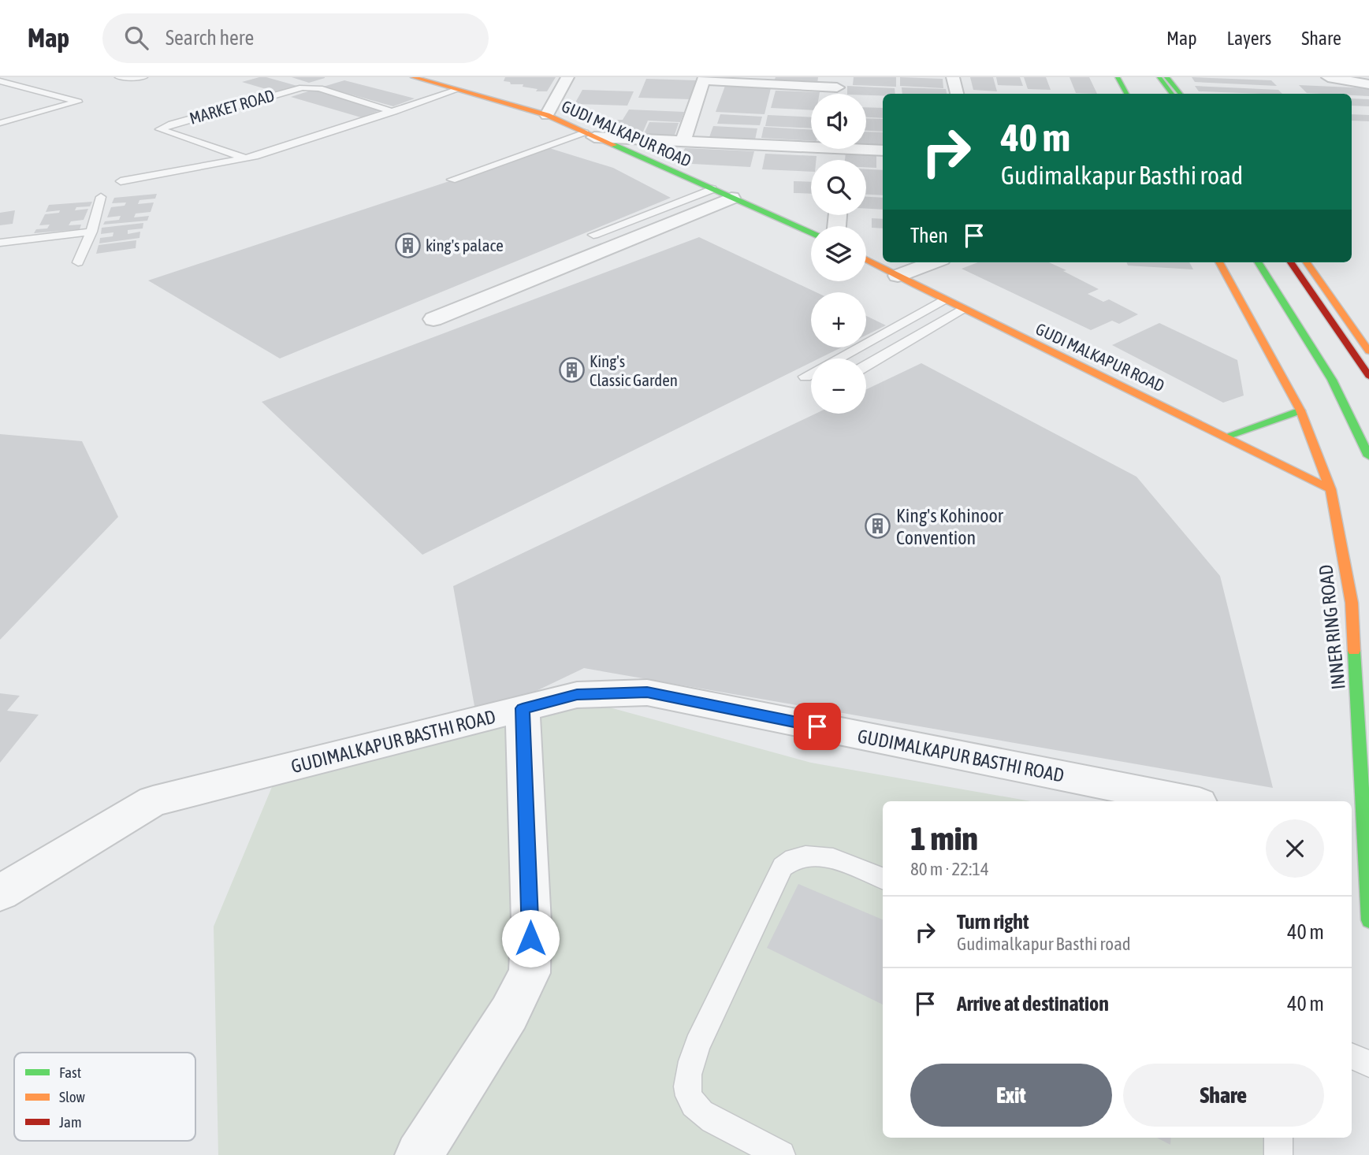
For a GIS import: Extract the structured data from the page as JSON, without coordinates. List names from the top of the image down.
{
  "streets": {
    "main road": ["GUDI MALKAPUR ROAD", "INNER RING ROAD"],
    "street": ["GUDIMALKAPUR BASTHI ROAD"],
    "lane": ["MARKET ROAD"]
  },
  "crossings": [
    ["GUDI MALKAPUR ROAD", "INNER RING ROAD"]
  ],
  "places": {
    "building": ["king's palace", "King's Classic Garden", "King's Kohinoor Convention"]
  },
  "legend": ["Fast", "Slow", "Jam"],
  "page": {
    "header": "Map",
    "search": "Search here",
    "nav": ["Map", "Layers", "Share"],
    "map_buttons": ["+", "−"],
    "turn": ["40 m", "Gudimalkapur Basthi road"],
    "then": "Then",
    "heading": ["1 min", "80 m · 22:14"],
    "list": [
      {
        "name": "Turn right",
        "note": "Gudimalkapur Basthi road",
        "value": "40 m"
      },
      {
        "name": "Arrive at destination",
        "value": "40 m"
      }
    ],
    "buttons": ["Exit", "Share"]
  }
}
